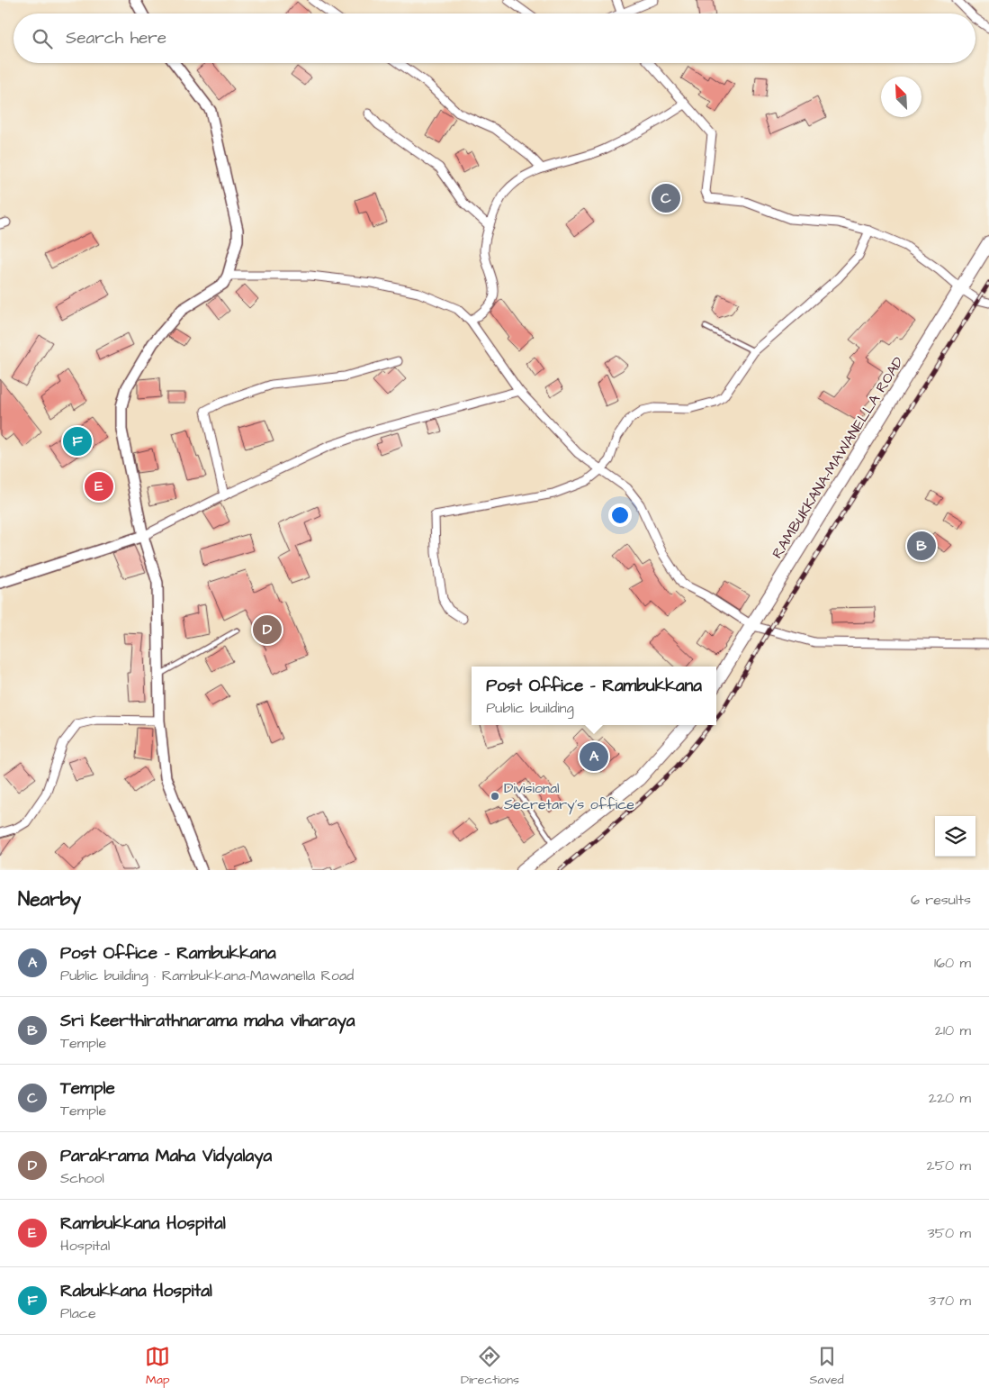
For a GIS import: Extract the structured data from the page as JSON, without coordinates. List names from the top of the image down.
{
  "streets": {
    "main road": ["RAMBUKKANA-MAWANELLA ROAD"]
  },
  "places": ["Divisional Secretary's office"],
  "north": "top left",
  "page": {
    "search": "Search here",
    "pins": [
      "C",
      "F",
      "E",
      "B",
      "D",
      "A"
    ],
    "popup": ["Post Office - Rambukkana", "Public building"],
    "heading": ["Nearby", "6 results"],
    "list": [
      {
        "mark": "A",
        "name": "Post Office - Rambukkana",
        "note": "Public building · Rambukkana-Mawanella Road",
        "value": "160 m"
      },
      {
        "mark": "B",
        "name": "Sri Keerthirathnarama maha viharaya",
        "note": "Temple",
        "value": "210 m"
      },
      {
        "mark": "C",
        "name": "Temple",
        "note": "Temple",
        "value": "220 m"
      },
      {
        "mark": "D",
        "name": "Parakrama Maha Vidyalaya",
        "note": "School",
        "value": "250 m"
      },
      {
        "mark": "E",
        "name": "Rambukkana Hospital",
        "note": "Hospital",
        "value": "350 m"
      },
      {
        "mark": "F",
        "name": "Rabukkana Hospital",
        "note": "Place",
        "value": "370 m"
      }
    ],
    "nav": ["Map", "Directions", "Saved"]
  }
}
